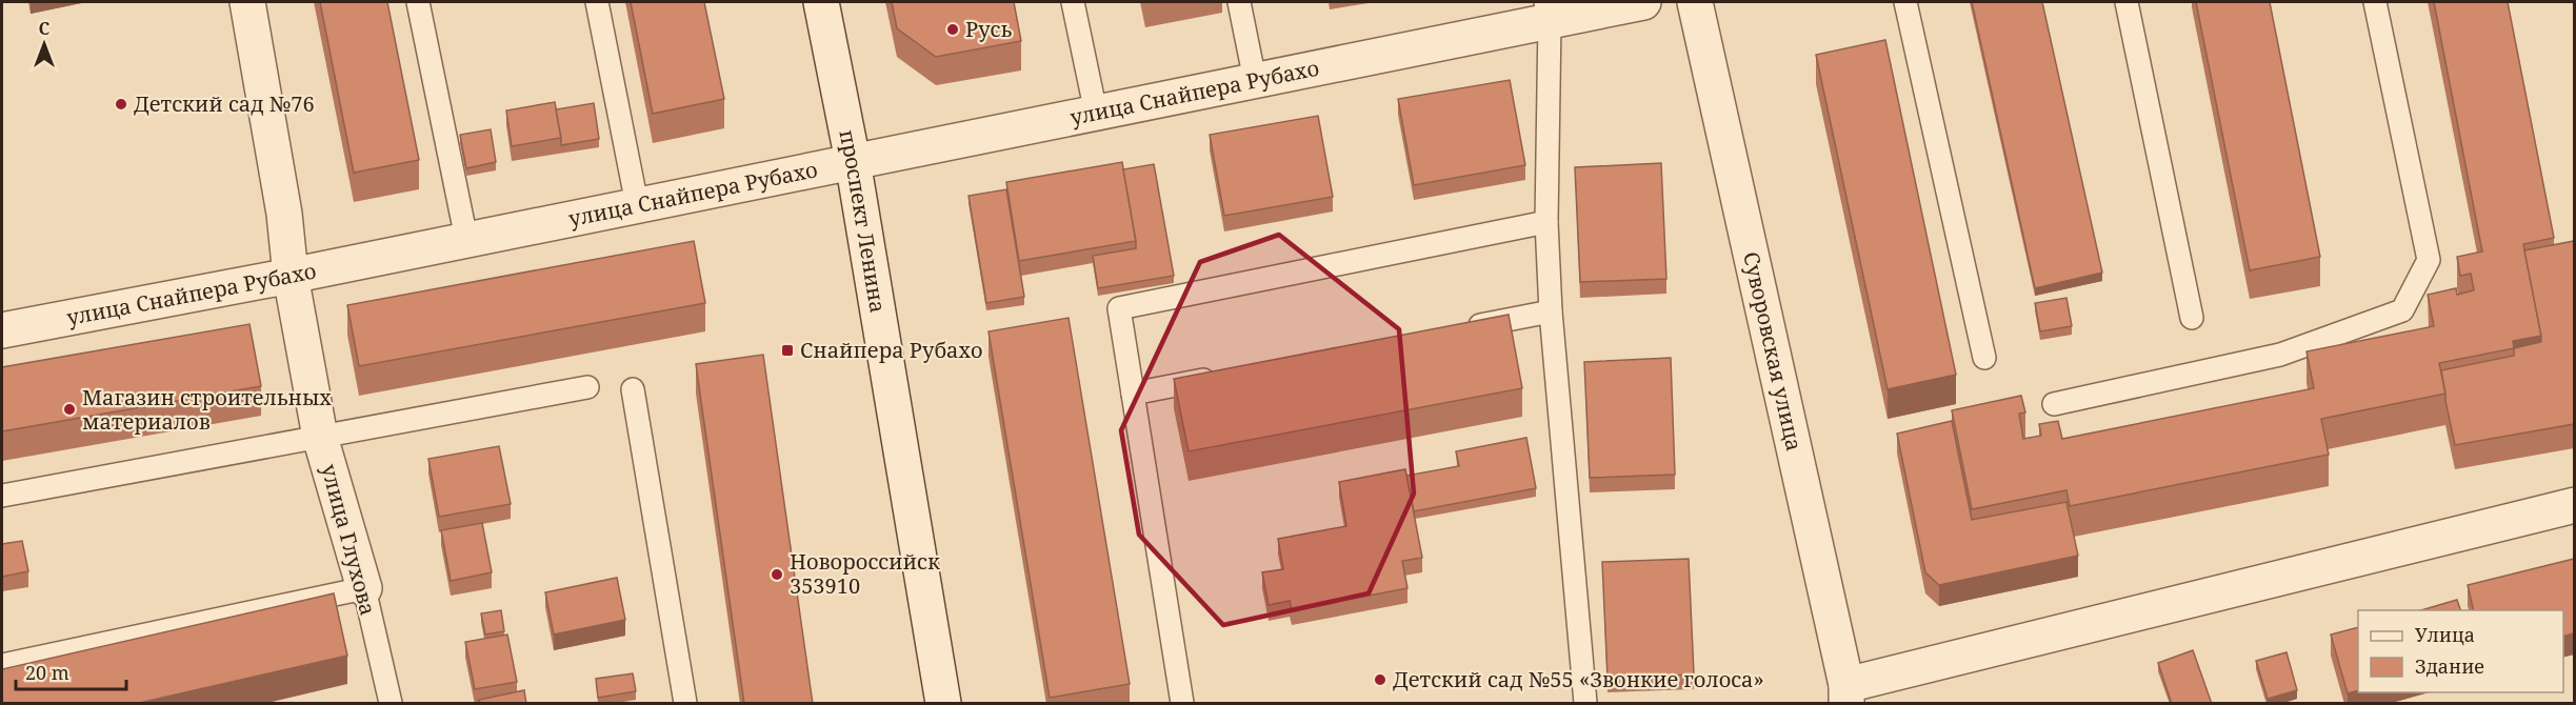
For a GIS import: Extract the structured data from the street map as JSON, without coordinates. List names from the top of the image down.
{
  "streets": {
    "street": [
      "улица Снайпера Рубахо",
      "проспект Ленина",
      "Суворовская улица",
      "улица Глухова"
    ]
  },
  "crossings": [
    ["улица Снайпера Рубахо", "проспект Ленина"],
    ["улица Снайпера Рубахо", "улица Глухова"]
  ],
  "places": {
    "other": [
      "Русь",
      "Детский сад №76",
      "Магазин строительных материалов",
      "Новороссийск 353910",
      "Детский сад №55 «Звонкие голоса»"
    ],
    "transit": ["Снайпера Рубахо"]
  },
  "legend": ["Улица", "Здание"],
  "scale_bar": "20 m",
  "north": "top"
}
